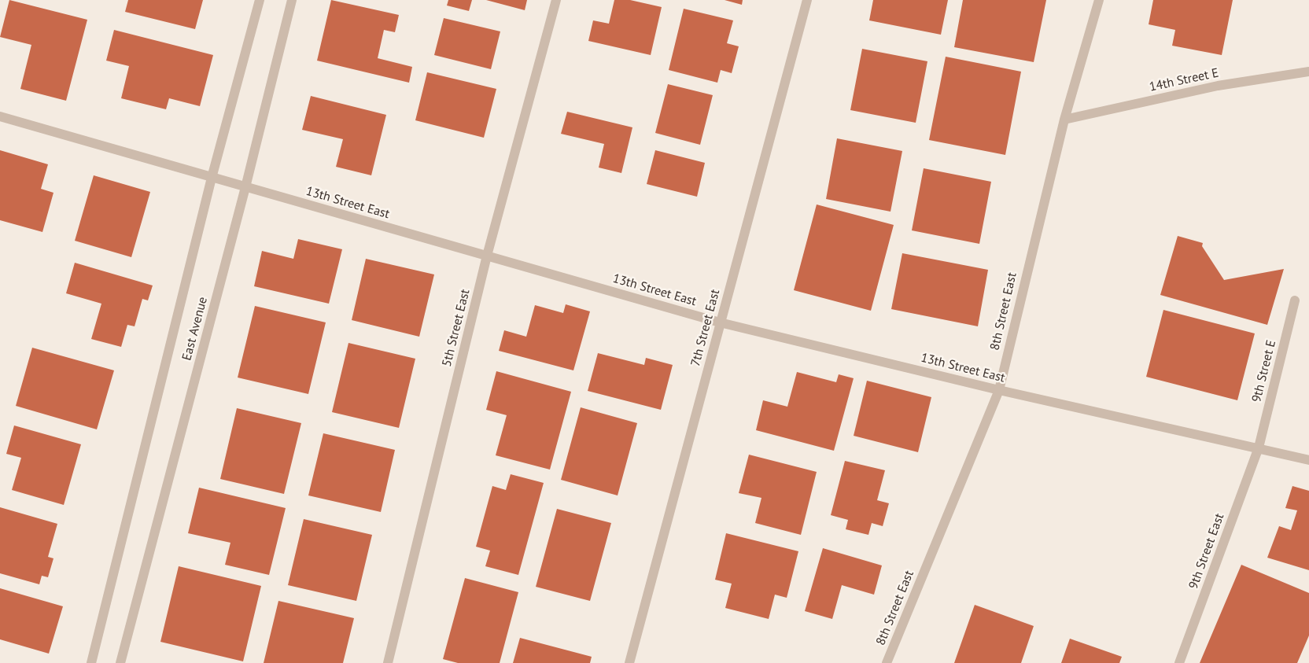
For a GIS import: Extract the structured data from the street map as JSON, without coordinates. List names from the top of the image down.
{
  "streets": {
    "street": [
      "14th Street E",
      "13th Street East",
      "8th Street East",
      "5th Street East",
      "7th Street East",
      "East Avenue",
      "9th Street E",
      "9th Street East"
    ]
  },
  "crossings": [
    ["14th Street E", "8th Street East"],
    ["13th Street East", "8th Street East"],
    ["13th Street East", "5th Street East"],
    ["13th Street East", "7th Street East"],
    ["13th Street East", "East Avenue"],
    ["13th Street East", "9th Street E"],
    ["13th Street East", "9th Street East"],
    ["9th Street E", "9th Street East"]
  ]
}
